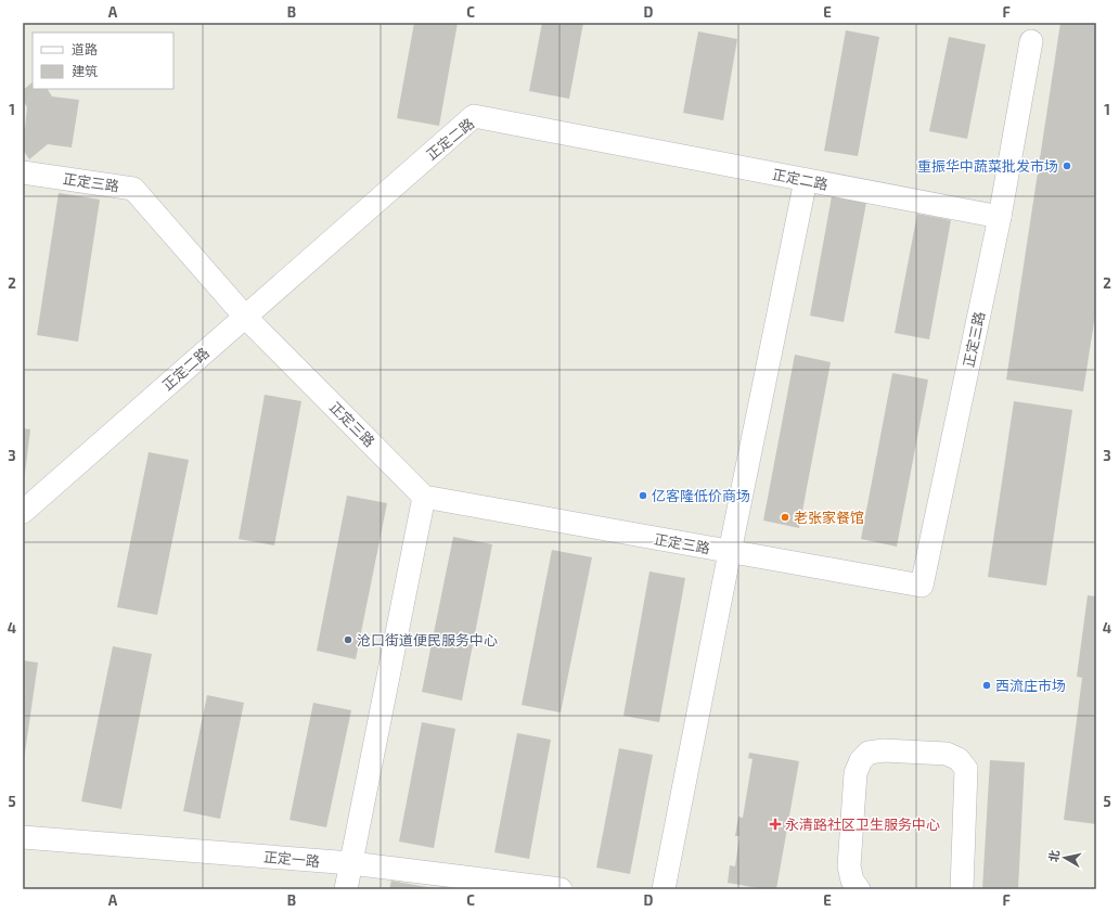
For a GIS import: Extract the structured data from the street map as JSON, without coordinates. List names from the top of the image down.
{
  "streets": {
    "lane": ["正定二路", "正定三路", "正定一路"]
  },
  "crossings": [
    ["正定二路", "正定三路"]
  ],
  "places": {
    "other": [
      "重振华中蔬菜批发市场",
      "亿客隆低价商场",
      "老张家餐馆",
      "沧口街道便民服务中心",
      "西流庄市场"
    ],
    "health": ["永清路社区卫生服务中心"]
  },
  "legend": ["道路", "建筑"],
  "north": "left",
  "grid": {
    "columns": [
      "A",
      "B",
      "C",
      "D",
      "E",
      "F"
    ],
    "rows": [
      "1",
      "2",
      "3",
      "4",
      "5"
    ]
  }
}
